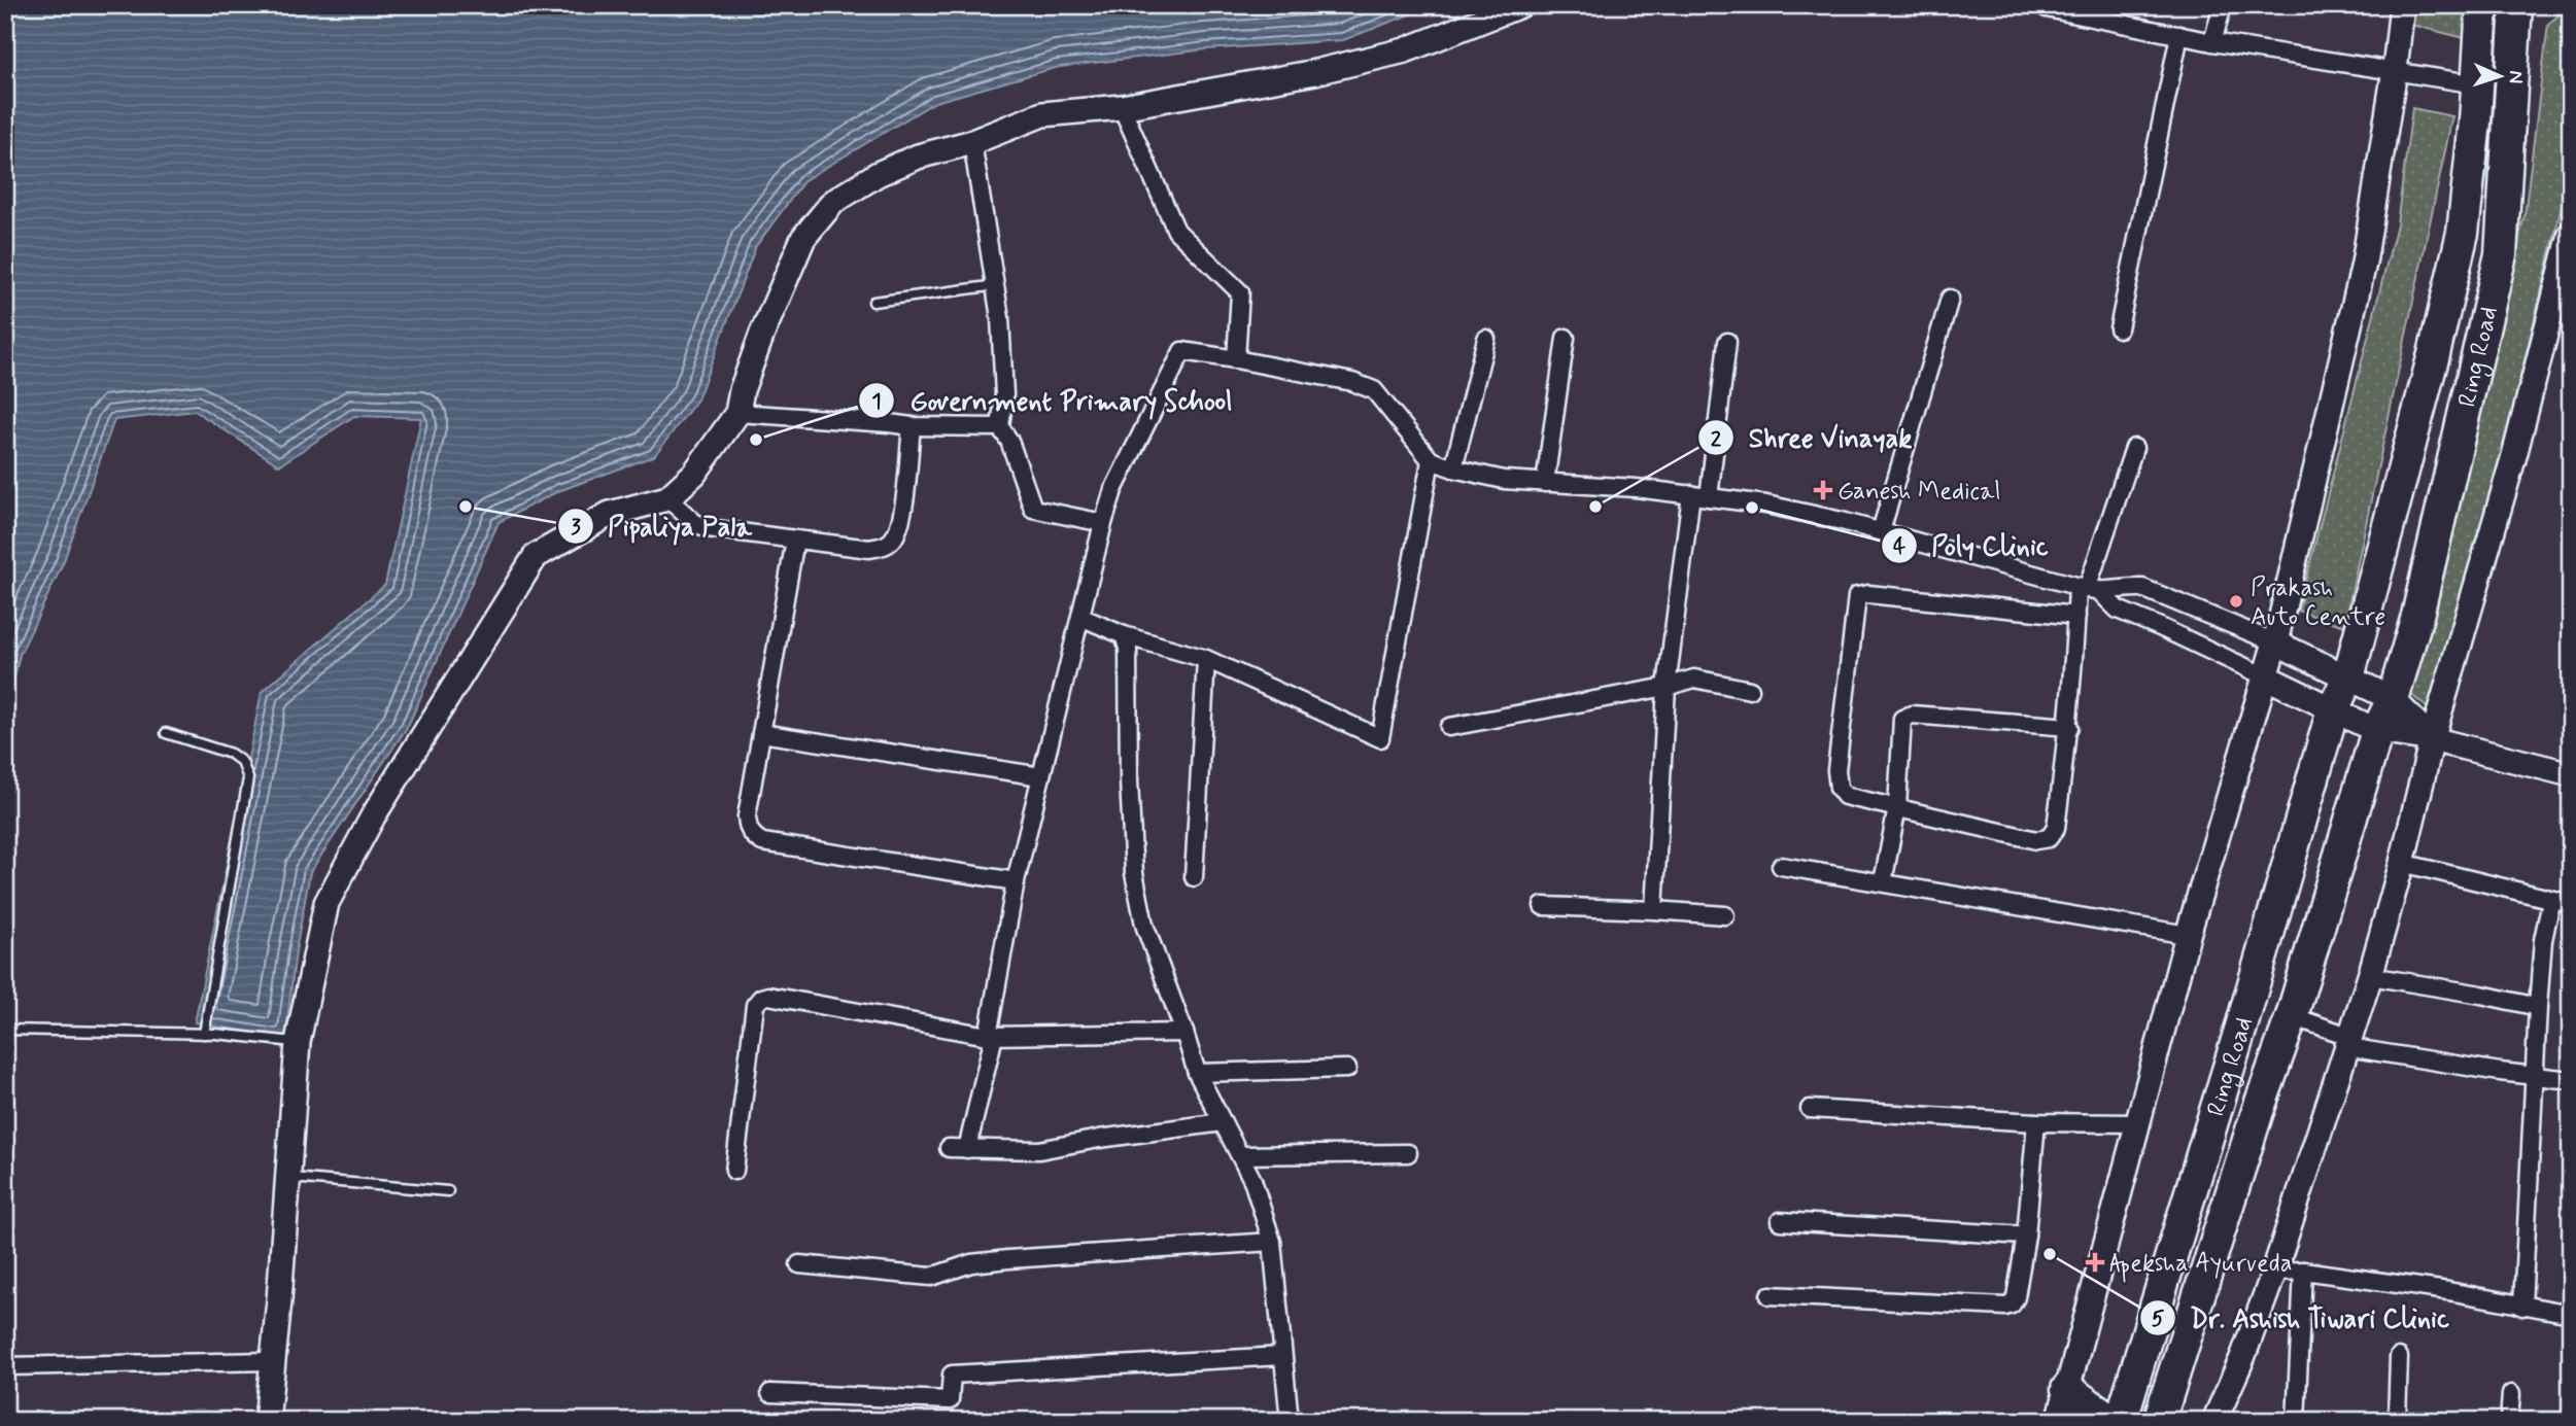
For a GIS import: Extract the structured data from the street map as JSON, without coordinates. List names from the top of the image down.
{
  "streets": {
    "highway": ["Ring Road"]
  },
  "places": {
    "other": [
      "Government Primary School",
      "Pipaliya Pala",
      "Shree Vinayak",
      "Poly Clinic",
      "Prakash Auto Centre",
      "Dr. Ashish Tiwari Clinic"
    ],
    "health": ["Ganesh Medical", "Apeksha Ayurveda"]
  },
  "north": "right"
}
